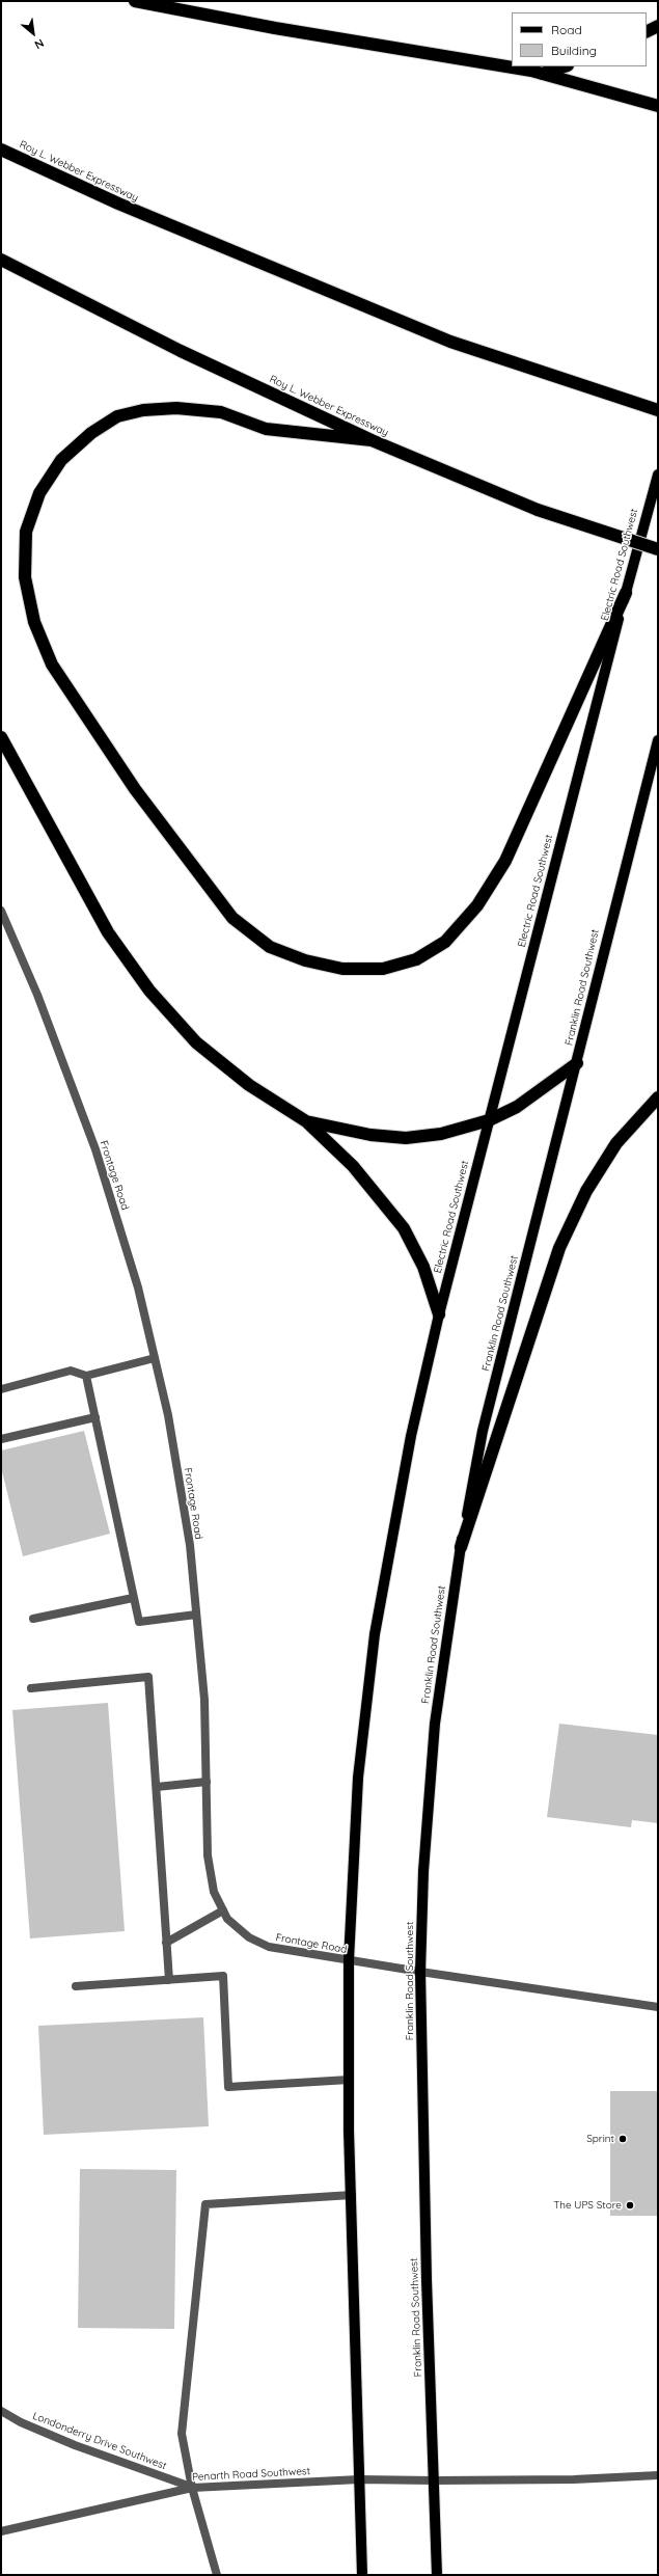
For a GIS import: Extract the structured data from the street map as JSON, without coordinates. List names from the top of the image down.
{
  "streets": {
    "highway": ["Roy L. Webber Expressway"],
    "main road": ["Electric Road Southwest", "Franklin Road Southwest"],
    "street": ["Frontage Road", "Londonderry Drive Southwest", "Penarth Road Southwest"]
  },
  "crossings": [
    ["Franklin Road Southwest", "Frontage Road"],
    ["Franklin Road Southwest", "Penarth Road Southwest"],
    ["Londonderry Drive Southwest", "Penarth Road Southwest"]
  ],
  "places": ["Sprint", "The UPS Store"],
  "legend": ["Road", "Building"],
  "north": "bottom right"
}
